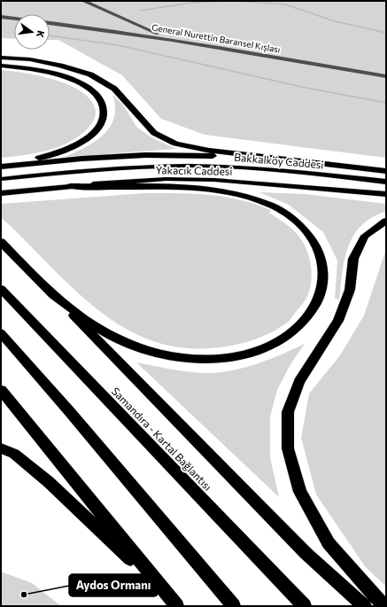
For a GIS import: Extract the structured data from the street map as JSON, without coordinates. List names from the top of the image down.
{
  "streets": {
    "highway": ["Samandıra - Kartal Bağlantısı"],
    "main road": ["Bakkalköy Caddesi", "Yakacık Caddesi"],
    "lane": ["General Nurettin Baransel Kışlası"]
  },
  "places": ["Aydos Ormanı"],
  "north": "right"
}
